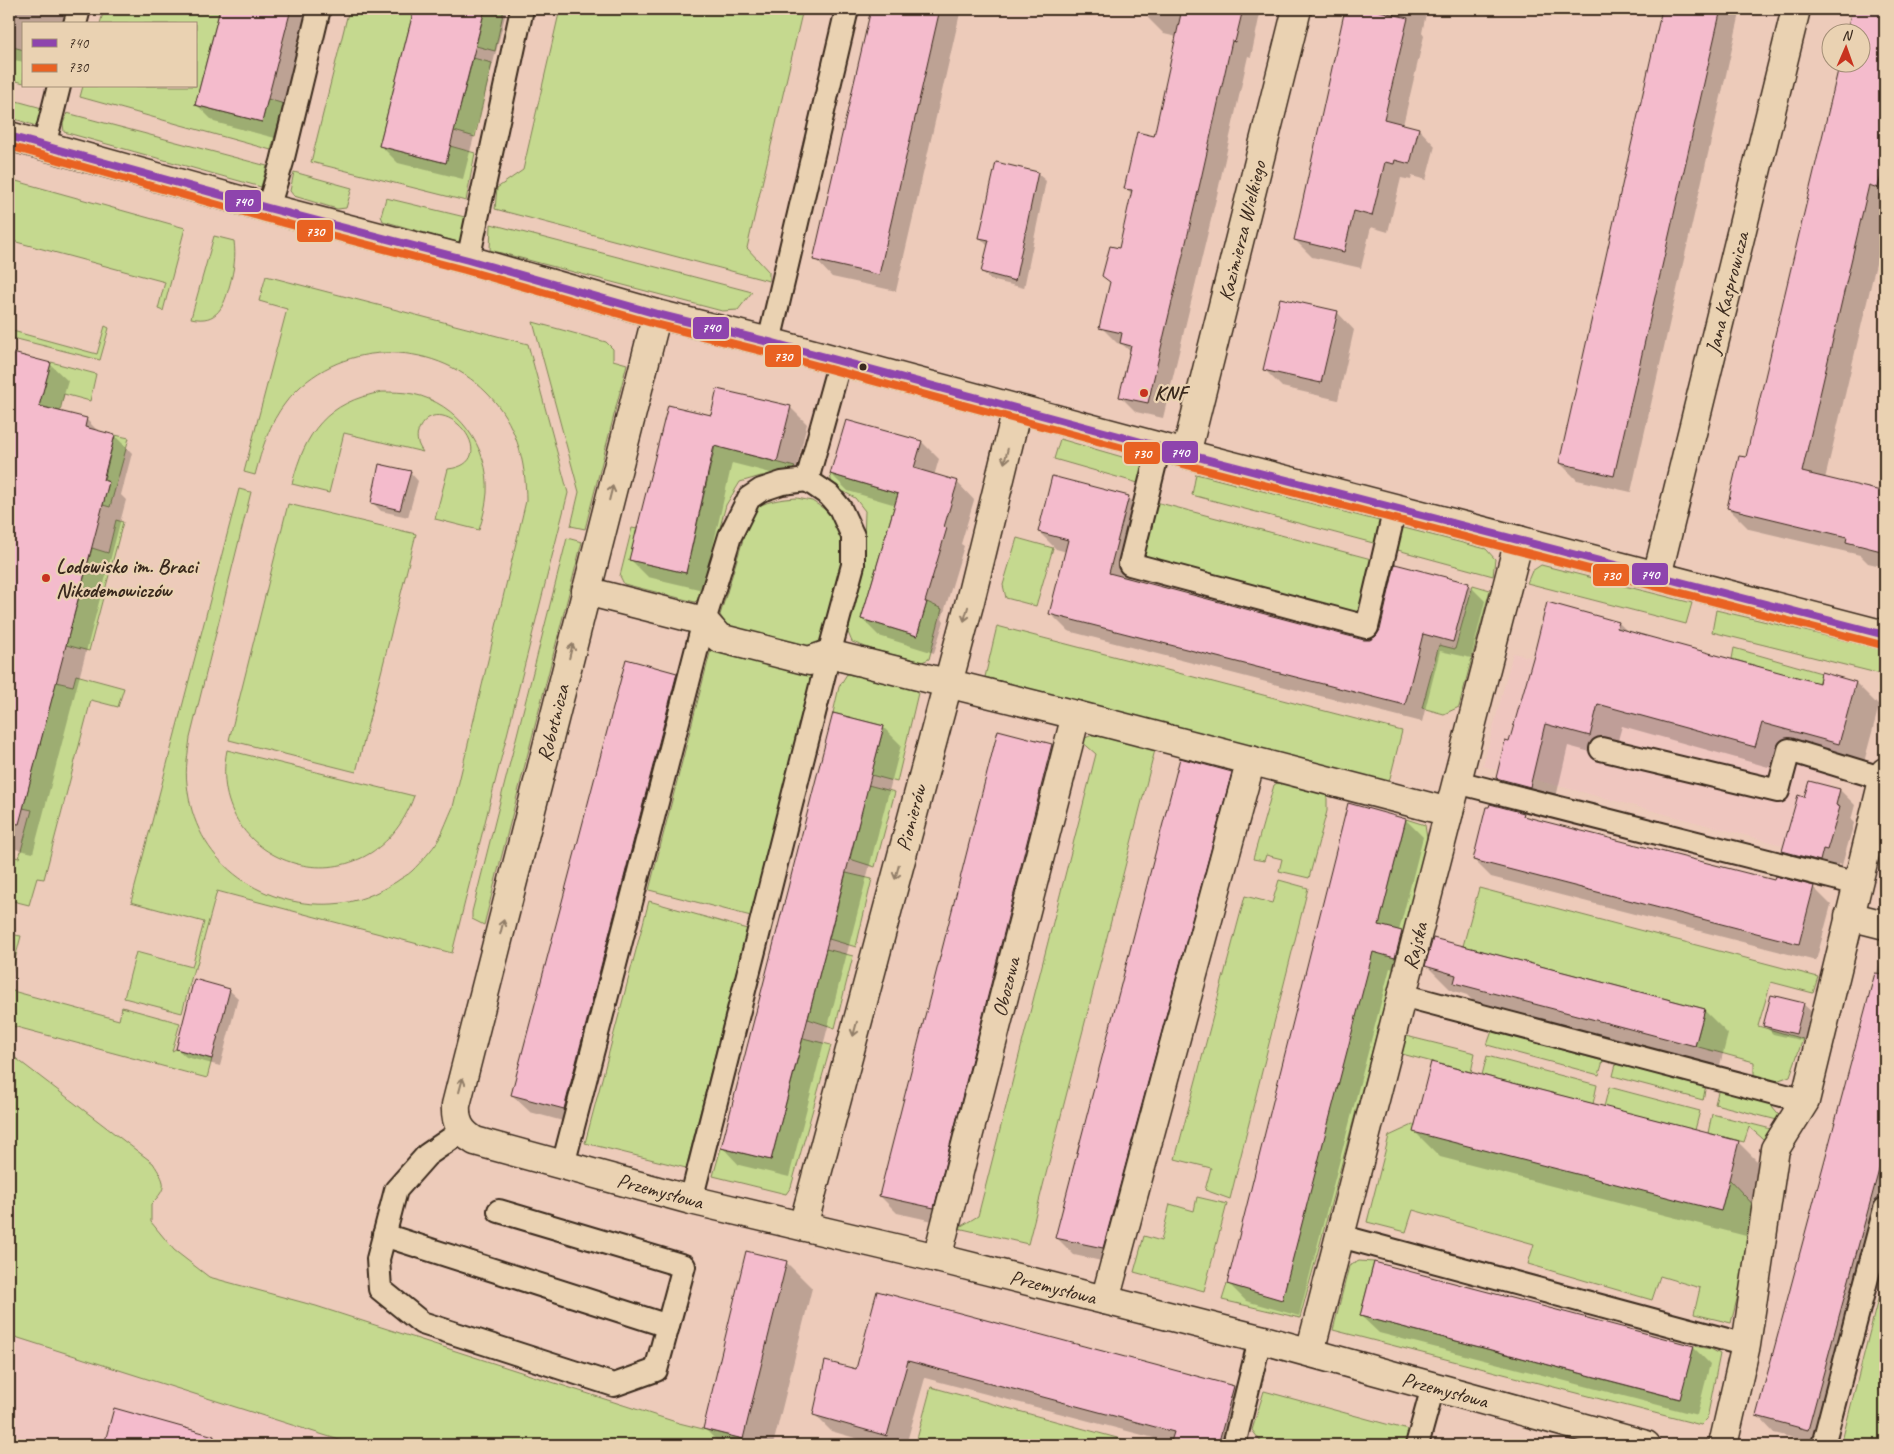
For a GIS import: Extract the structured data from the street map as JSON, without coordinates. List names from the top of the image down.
{
  "streets": {
    "street": [
      "Kazimierza Wielkiego",
      "Jana Kasprowicza",
      "Robotnicza",
      "Pionierów",
      "Rajska",
      "Obozowa",
      "Przemysłowa"
    ]
  },
  "crossings": [
    ["Robotnicza", "Przemysłowa"],
    ["Pionierów", "Przemysłowa"],
    ["Rajska", "Przemysłowa"],
    ["Obozowa", "Przemysłowa"]
  ],
  "one_way": ["Robotnicza", "Pionierów"],
  "places": ["KNF", "Lodowisko im. Braci Nikodemowiczów"],
  "lines": ["transit line 740", "transit line 730"],
  "legend": ["740", "730"],
  "north": "top"
}
